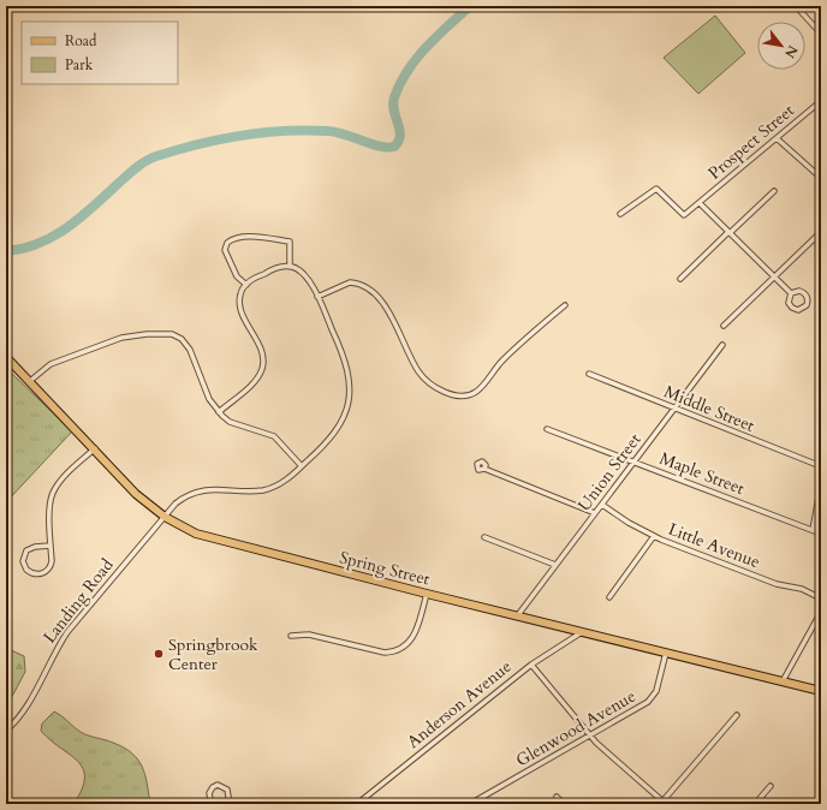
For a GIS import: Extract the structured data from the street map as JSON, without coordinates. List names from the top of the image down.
{
  "streets": {
    "main road": ["Spring Street"],
    "street": [
      "Prospect Street",
      "Middle Street",
      "Union Street",
      "Maple Street",
      "Little Avenue",
      "Landing Road",
      "Anderson Avenue",
      "Glenwood Avenue"
    ]
  },
  "crossings": [
    ["Middle Street", "Union Street"],
    ["Union Street", "Maple Street"],
    ["Union Street", "Little Avenue"],
    ["Union Street", "Spring Street"],
    ["Spring Street", "Landing Road"],
    ["Spring Street", "Anderson Avenue"],
    ["Spring Street", "Glenwood Avenue"]
  ],
  "places": ["Springbrook Center"],
  "legend": ["Road", "Park"],
  "north": "bottom right"
}
